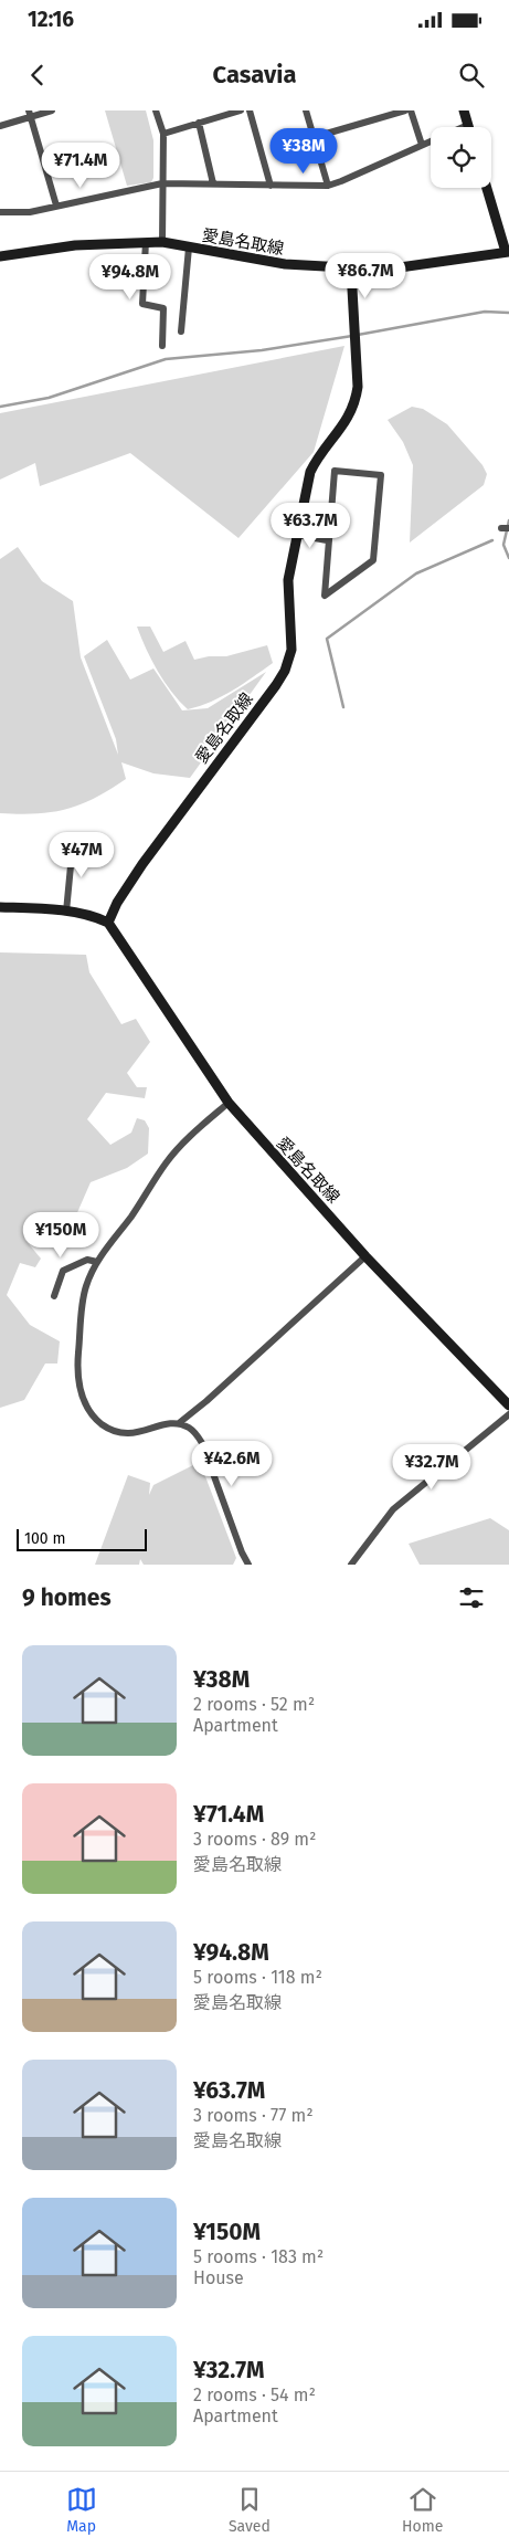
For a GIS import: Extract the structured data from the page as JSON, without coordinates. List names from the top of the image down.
{
  "streets": {
    "main road": ["愛島名取線"]
  },
  "scale_bar": "100 m",
  "page": {
    "status": "12:16",
    "header": "Casavia",
    "price": [
      "¥38M",
      "¥71.4M",
      "¥86.7M",
      "¥94.8M",
      "¥63.7M",
      "¥47M",
      "¥150M",
      "¥42.6M",
      "¥32.7M"
    ],
    "scale": "100 m",
    "heading": "9 homes",
    "list": [
      {
        "name": "¥38M",
        "note": "2 rooms · 52 m² · Apartment"
      },
      {
        "name": "¥71.4M",
        "note": "3 rooms · 89 m² · 愛島名取線"
      },
      {
        "name": "¥94.8M",
        "note": "5 rooms · 118 m² · 愛島名取線"
      },
      {
        "name": "¥63.7M",
        "note": "3 rooms · 77 m² · 愛島名取線"
      },
      {
        "name": "¥150M",
        "note": "5 rooms · 183 m² · House"
      },
      {
        "name": "¥32.7M",
        "note": "2 rooms · 54 m² · Apartment"
      }
    ],
    "tabs": ["Map", "Saved", "Home"]
  }
}
